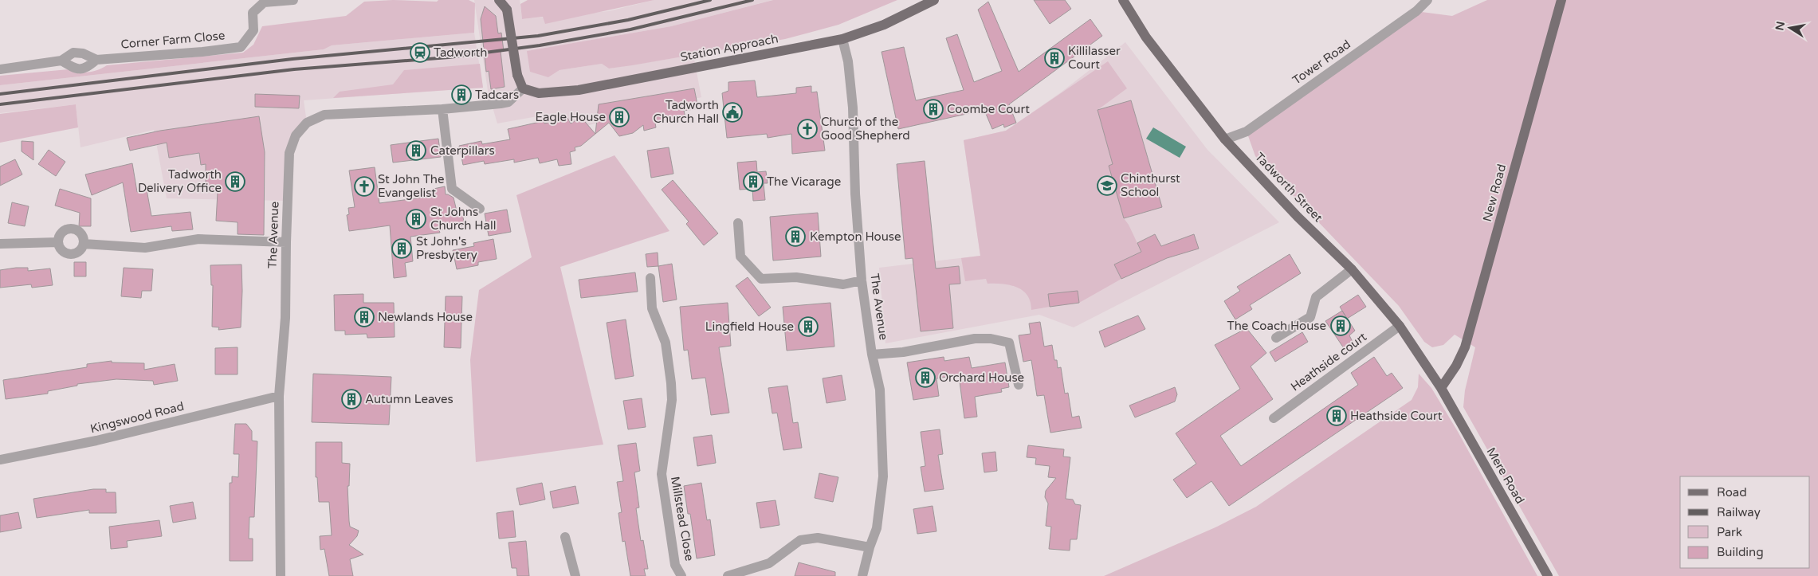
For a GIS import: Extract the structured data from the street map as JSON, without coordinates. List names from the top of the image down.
{
  "streets": {
    "main road": [
      "Station Approach",
      "Tadworth Street",
      "New Road",
      "Mere Road"
    ],
    "street": [
      "Corner Farm Close",
      "Tower Road",
      "The Avenue",
      "Heathside court",
      "Kingswood Road",
      "Millstead Close"
    ]
  },
  "crossings": [
    ["Station Approach", "The Avenue"],
    ["Tower Road", "Tadworth Street"],
    ["Tadworth Street", "New Road"],
    ["Tadworth Street", "Heathside court"],
    ["Tadworth Street", "Mere Road"],
    ["New Road", "Mere Road"],
    ["The Avenue", "Kingswood Road"]
  ],
  "places": {
    "station": ["Tadworth"],
    "building": [
      "Killilasser Court",
      "Tadcars",
      "Coombe Court",
      "Eagle House",
      "Caterpillars",
      "Tadworth Delivery Office",
      "The Vicarage",
      "St Johns Church Hall",
      "Kempton House",
      "St John's Presbytery",
      "Newlands House",
      "The Coach House",
      "Lingfield House",
      "Orchard House",
      "Autumn Leaves",
      "Heathside Court"
    ],
    "public building": ["Tadworth Church Hall"],
    "church": ["Church of the Good Shepherd", "St John The Evangelist"],
    "school or university": ["Chinthurst School"]
  },
  "legend": [
    "Road",
    "Railway",
    "Park",
    "Building"
  ],
  "north": "left"
}
